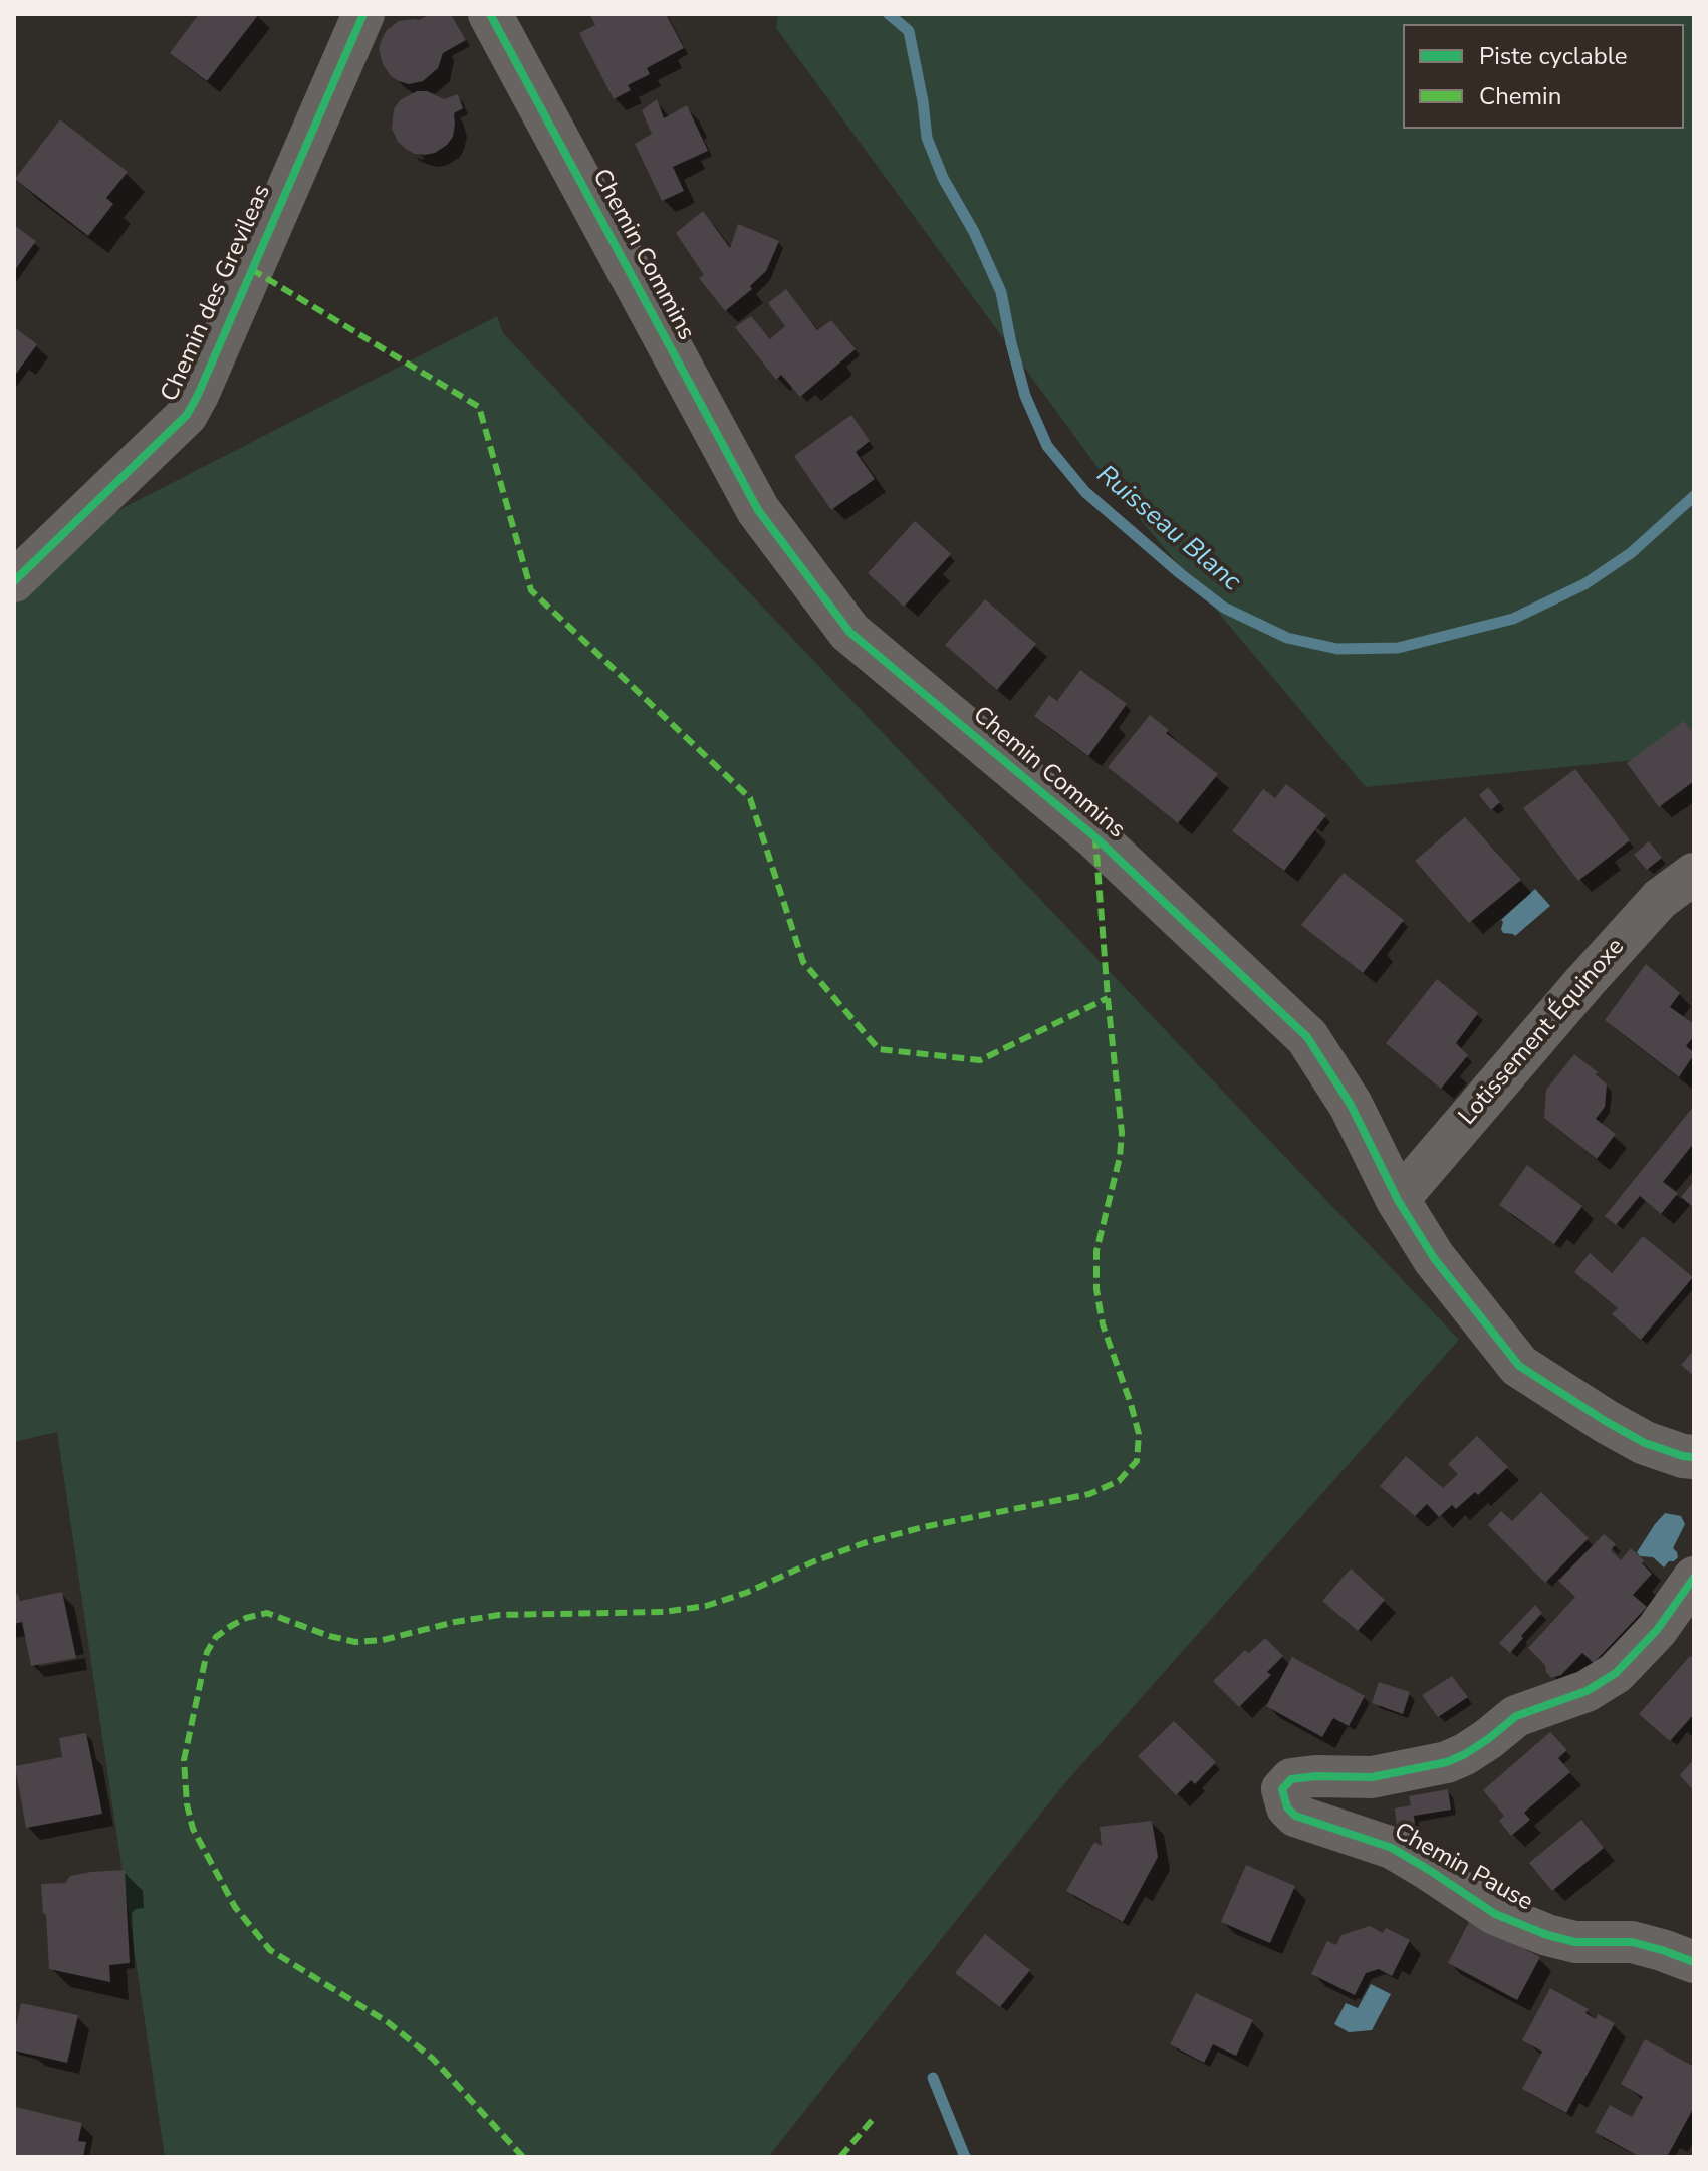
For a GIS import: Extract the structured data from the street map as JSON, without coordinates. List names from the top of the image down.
{
  "streets": {
    "street": [
      "Chemin Commins",
      "Chemin des Grevileas",
      "Lotissement Équinoxe",
      "Chemin Pause"
    ]
  },
  "crossings": [
    ["Chemin Commins", "Lotissement Équinoxe"]
  ],
  "water": ["Ruisseau Blanc"],
  "legend": ["Piste cyclable", "Chemin"]
}
